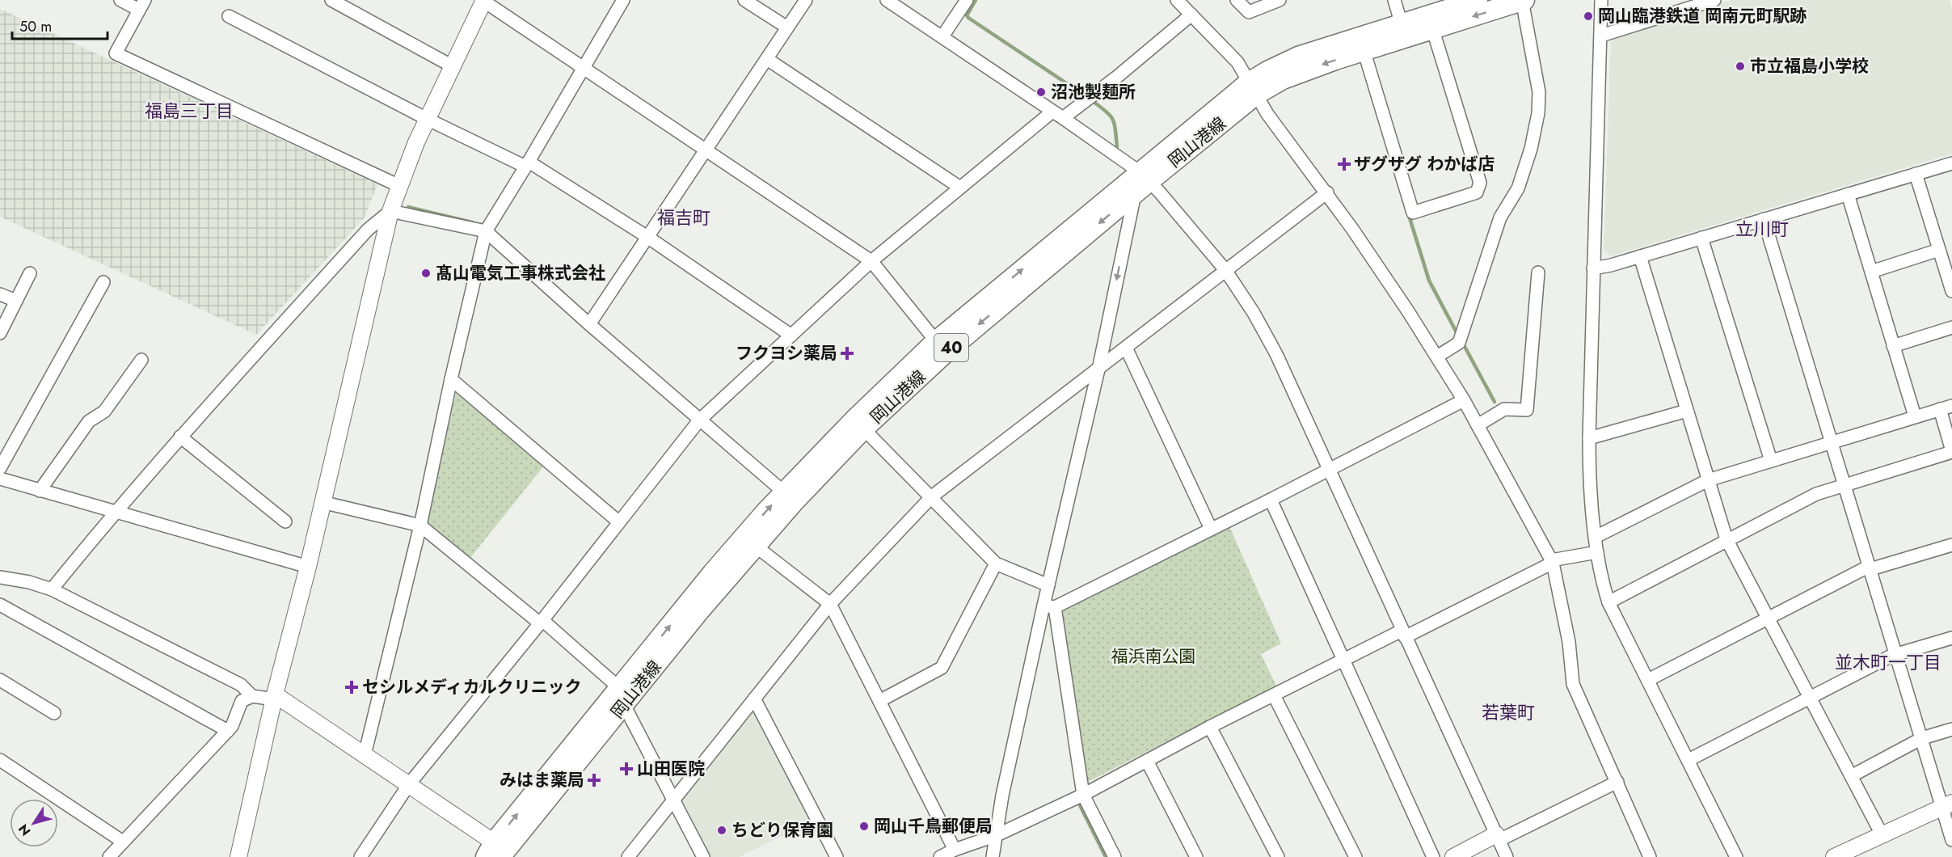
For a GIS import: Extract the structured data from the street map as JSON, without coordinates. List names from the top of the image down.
{
  "streets": {
    "main road": ["岡山港線", "40"]
  },
  "districts": [
    "福島三丁目",
    "福吉町",
    "立川町",
    "並木町一丁目",
    "若葉町"
  ],
  "parks": ["福浜南公園"],
  "places": {
    "other": [
      "岡山臨港鉄道 岡南元町駅跡",
      "市立福島小学校",
      "沼池製麺所",
      "髙山電気工事株式会社",
      "岡山千鳥郵便局",
      "ちどり保育園"
    ],
    "health": [
      "ザグザグ わかば店",
      "フクヨシ薬局",
      "セシルメディカルクリニック",
      "山田医院",
      "みはま薬局"
    ]
  },
  "scale_bar": "50 m",
  "north": "bottom left"
}
